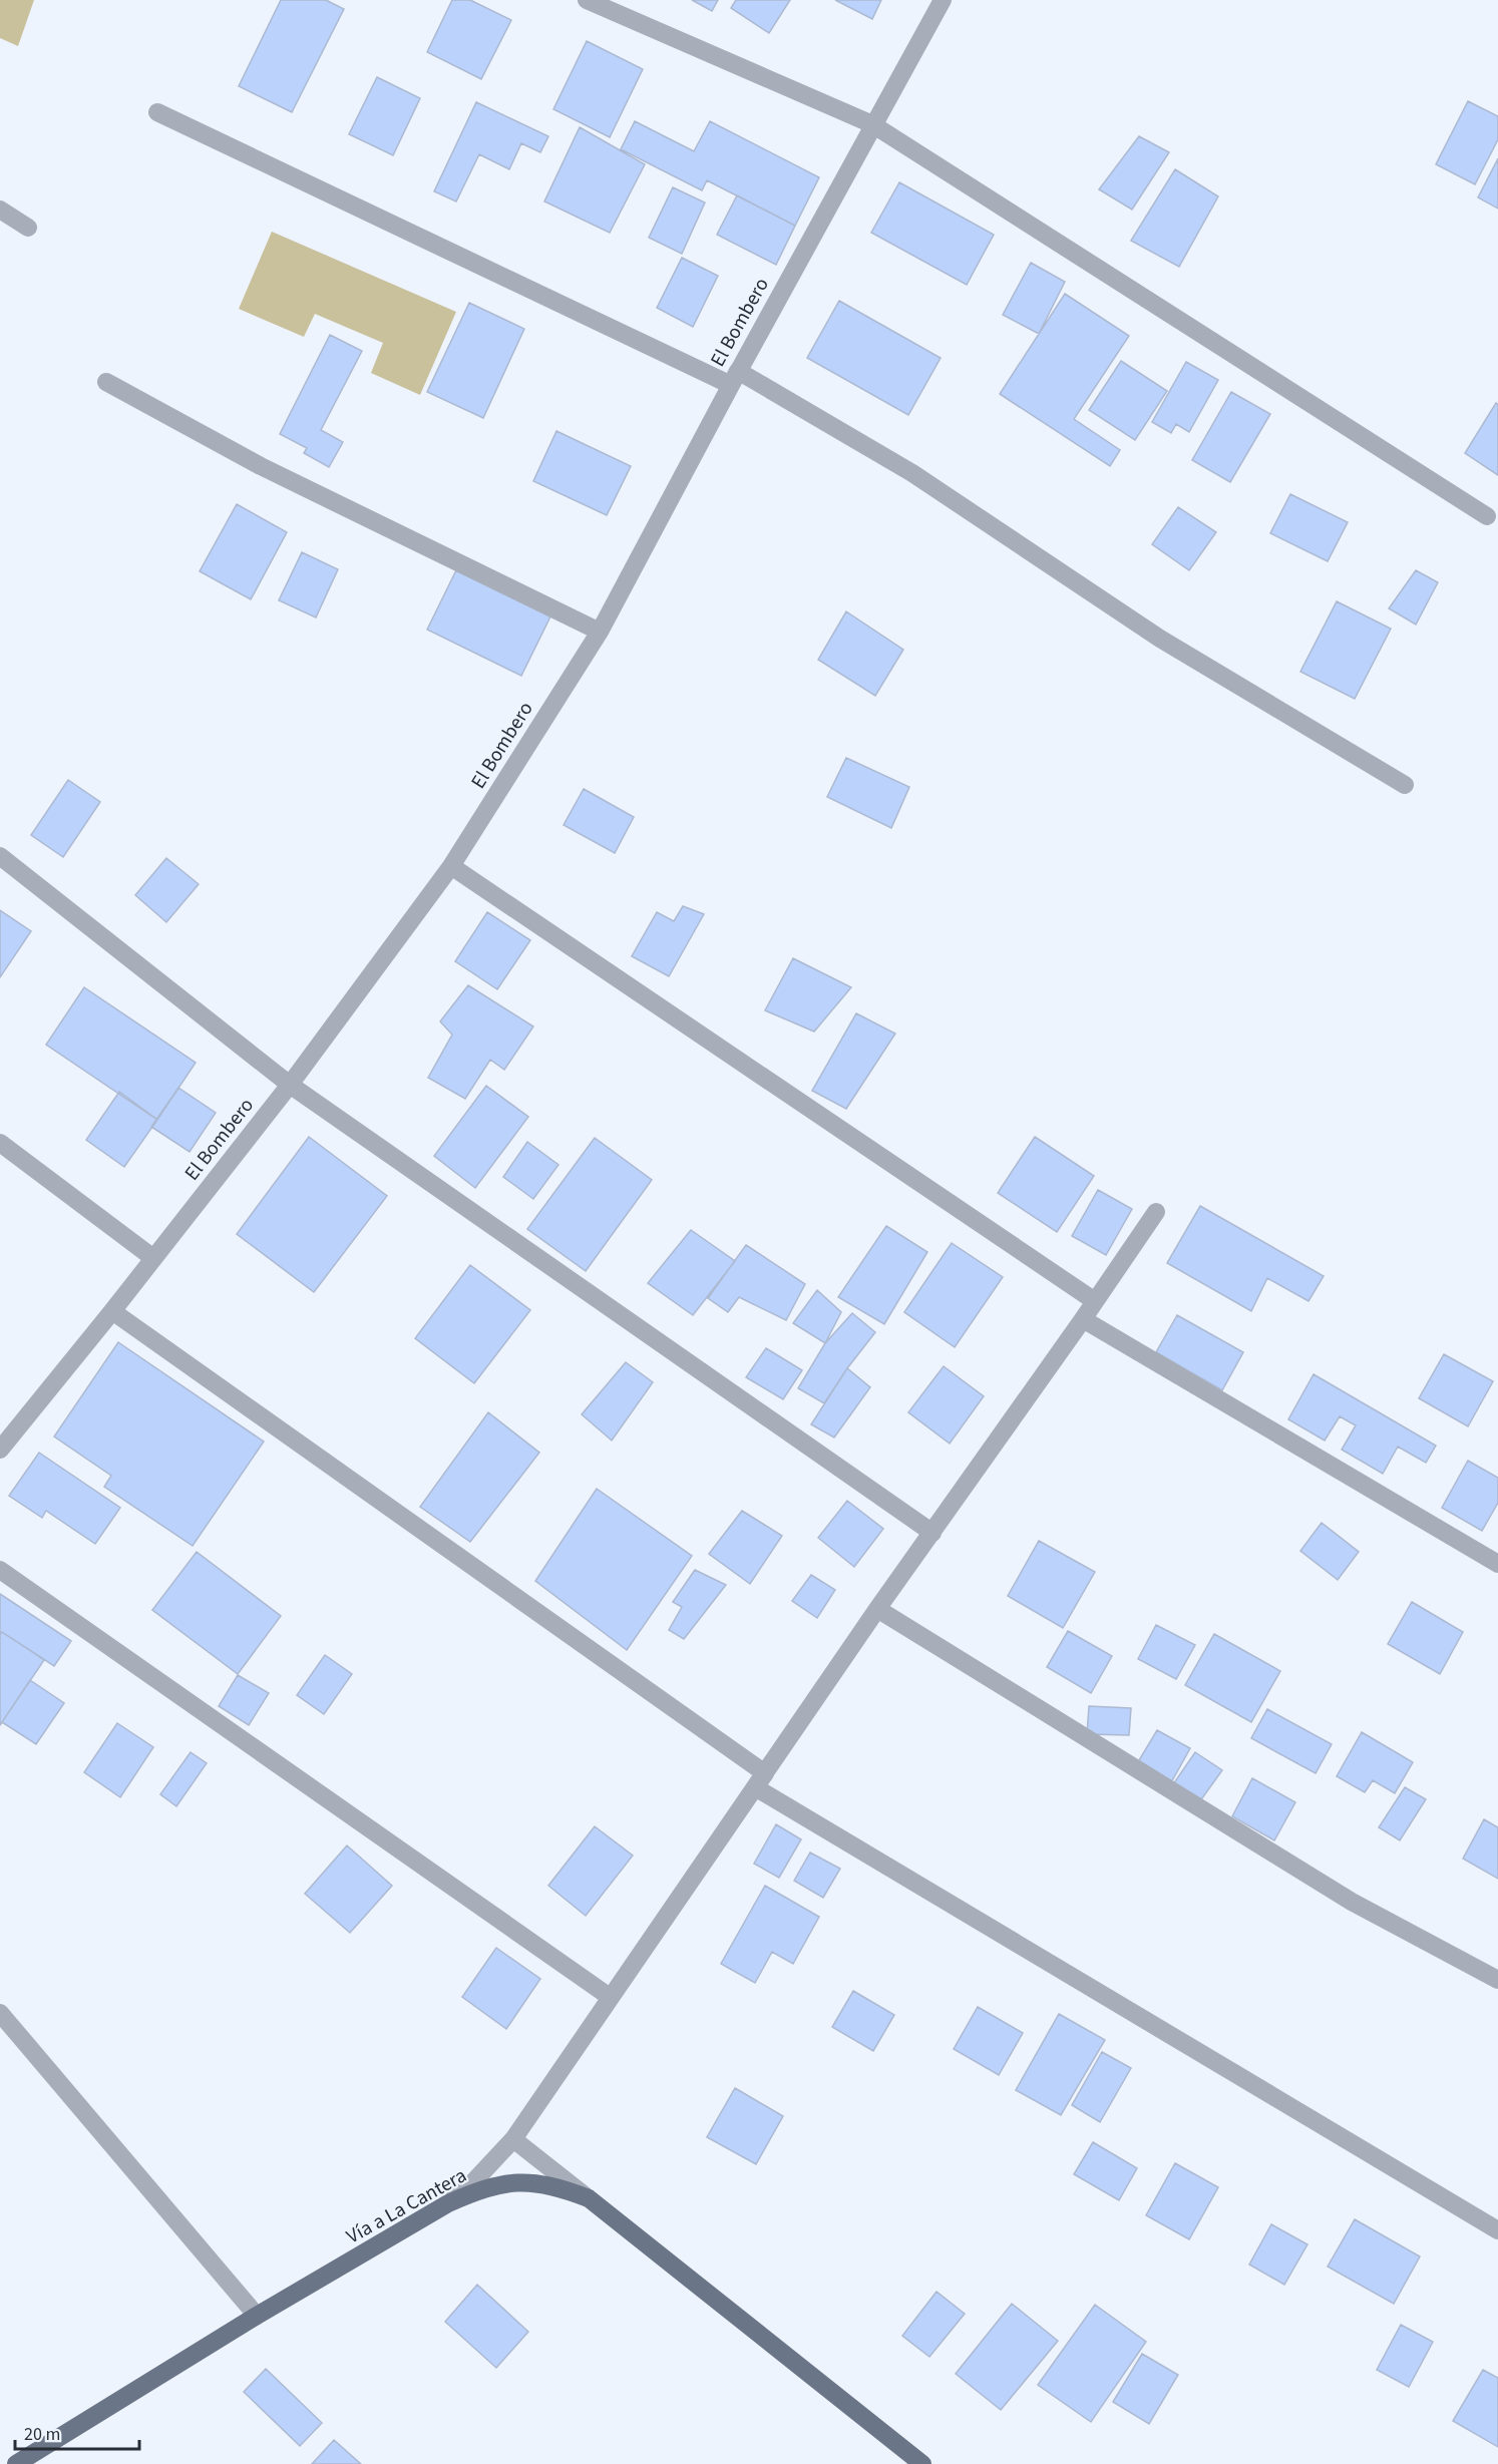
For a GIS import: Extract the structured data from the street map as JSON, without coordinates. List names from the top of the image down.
{
  "streets": {
    "main road": ["Vía a La Cantera"],
    "street": ["El Bombero"]
  },
  "scale_bar": "20 m"
}
